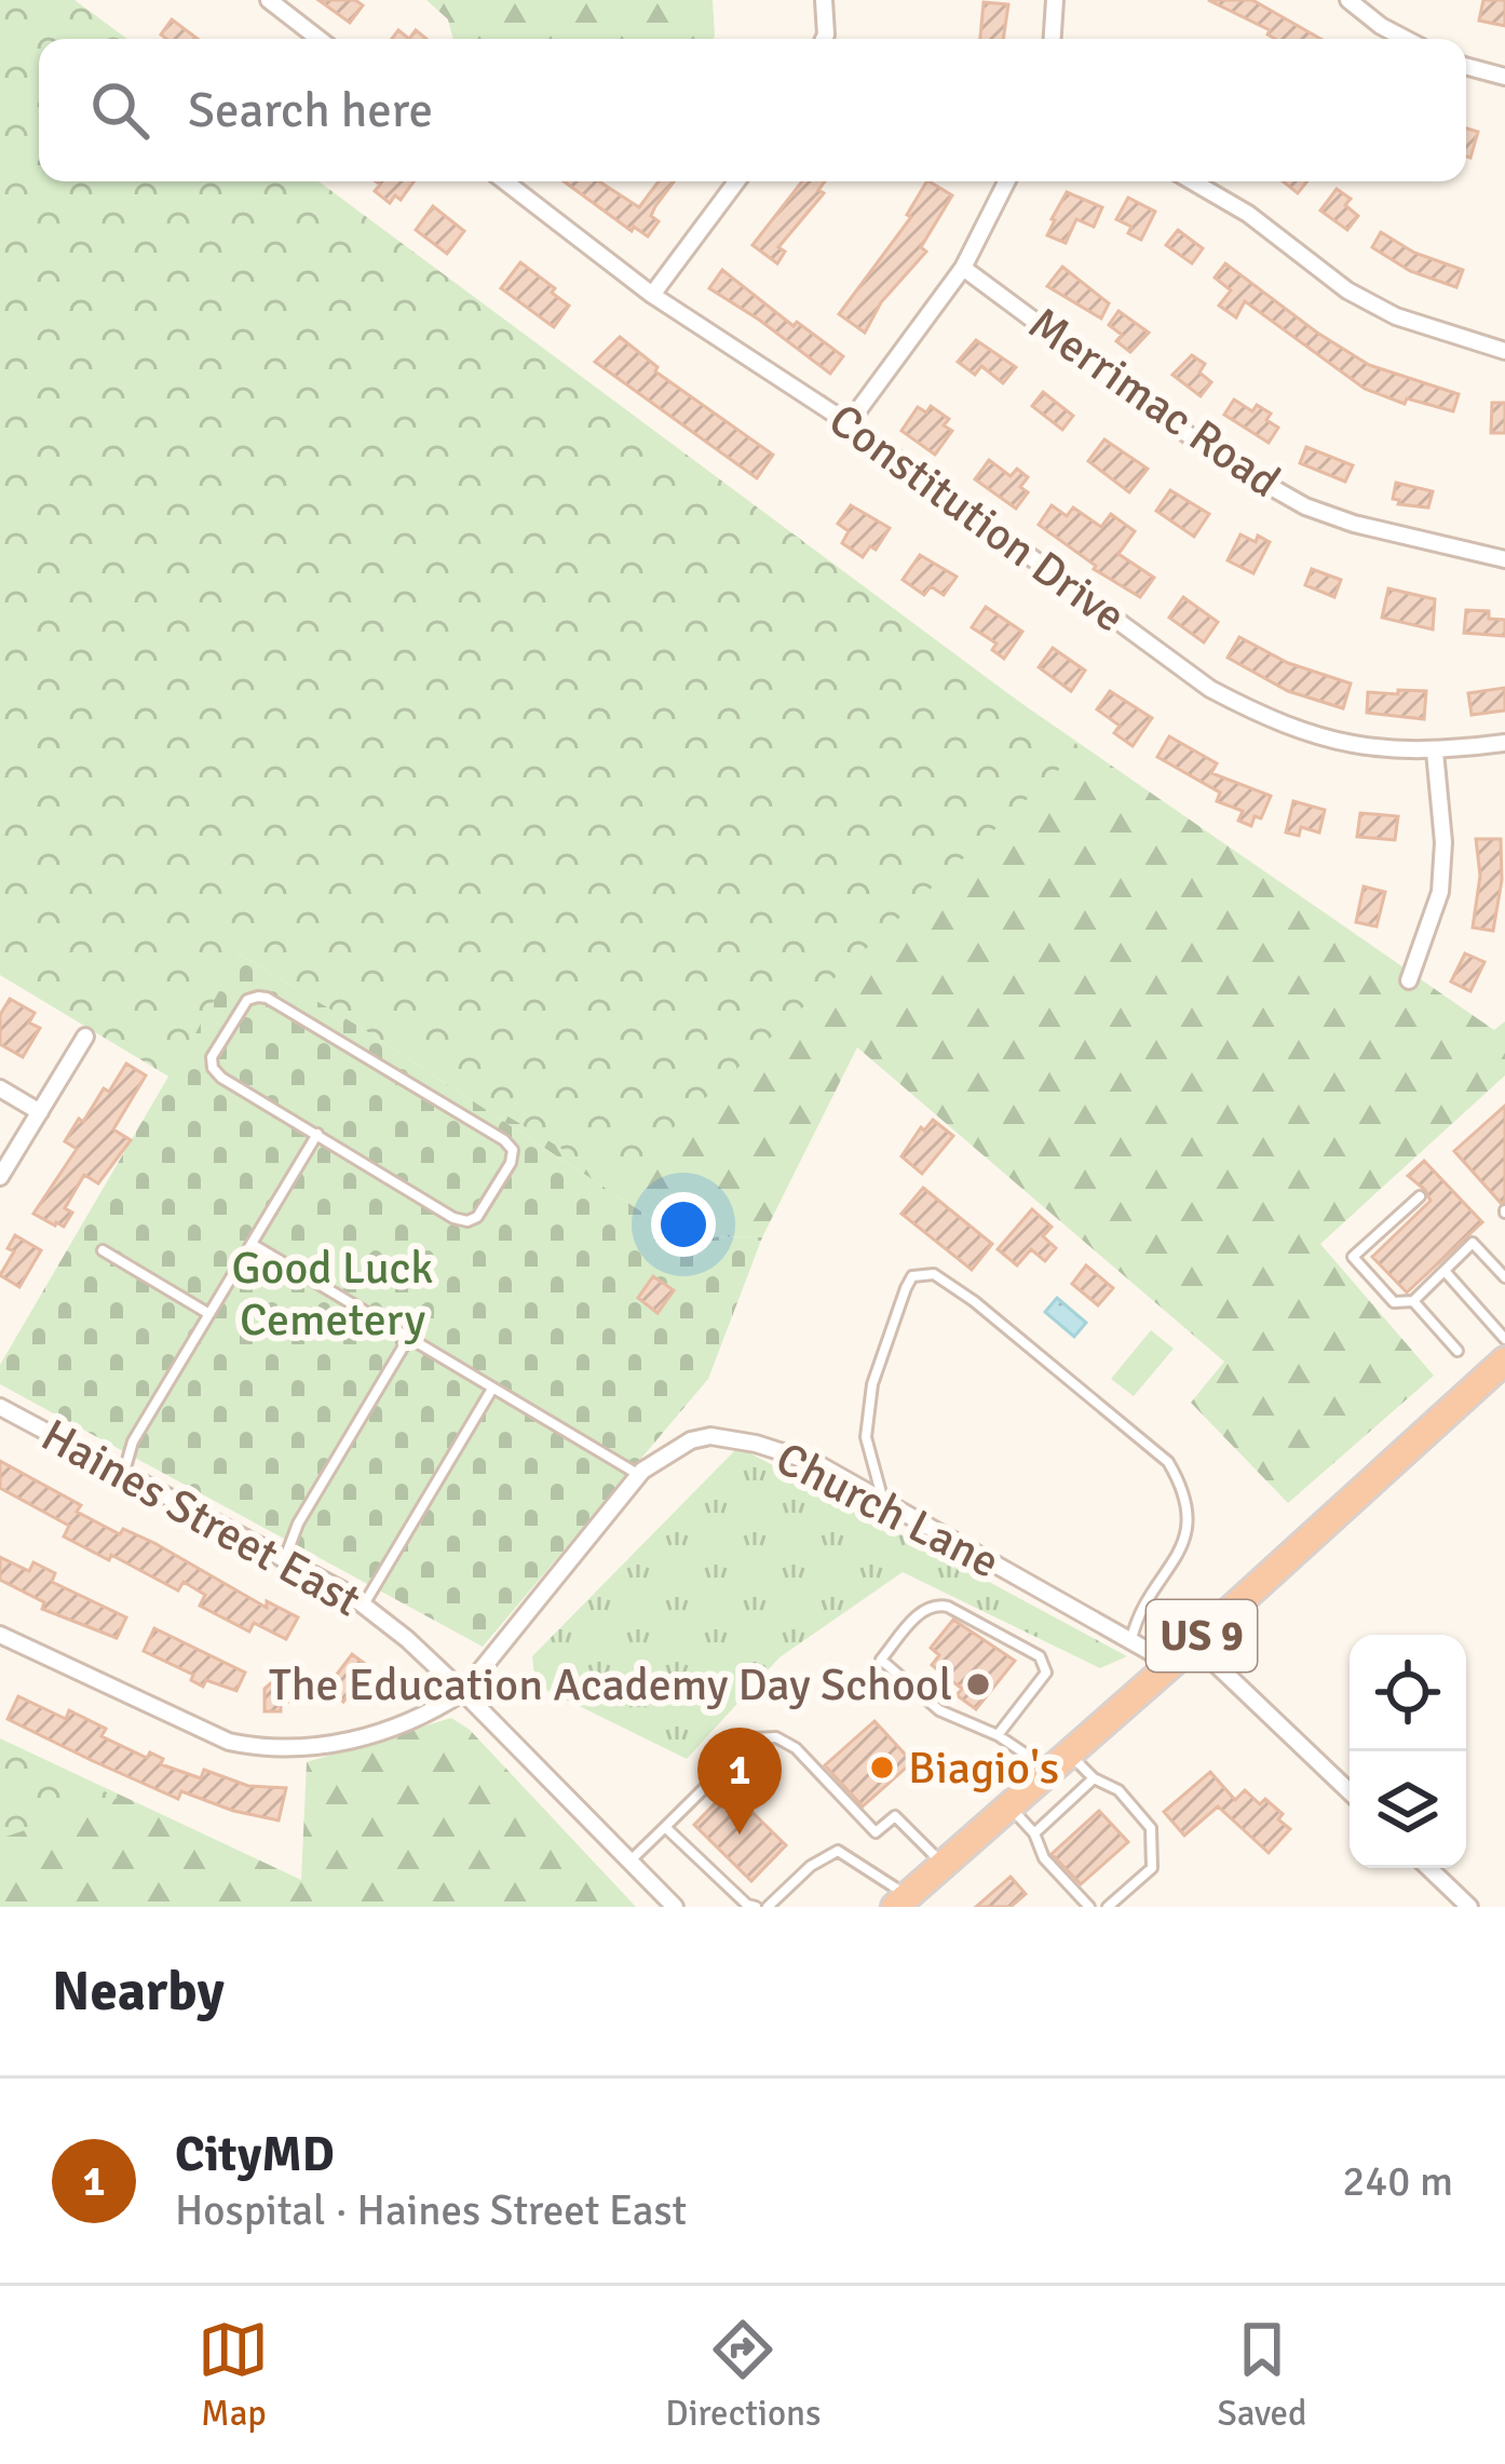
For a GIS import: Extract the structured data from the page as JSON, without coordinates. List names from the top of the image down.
{
  "streets": {
    "highway": ["US 9"],
    "street": [
      "Merrimac Road",
      "Constitution Drive",
      "Church Lane",
      "Haines Street East"
    ]
  },
  "crossings": [
    ["Church Lane", "Haines Street East"],
    ["Church Lane", "US 9"]
  ],
  "parks": ["Good Luck Cemetery"],
  "places": ["The Education Academy Day School", "Biagio's"],
  "page": {
    "search": "Search here",
    "pins": "1",
    "heading": "Nearby",
    "list": [
      {
        "mark": "1",
        "name": "CityMD",
        "note": "Hospital · Haines Street East",
        "value": "240 m"
      }
    ],
    "nav": ["Map", "Directions", "Saved"]
  }
}
